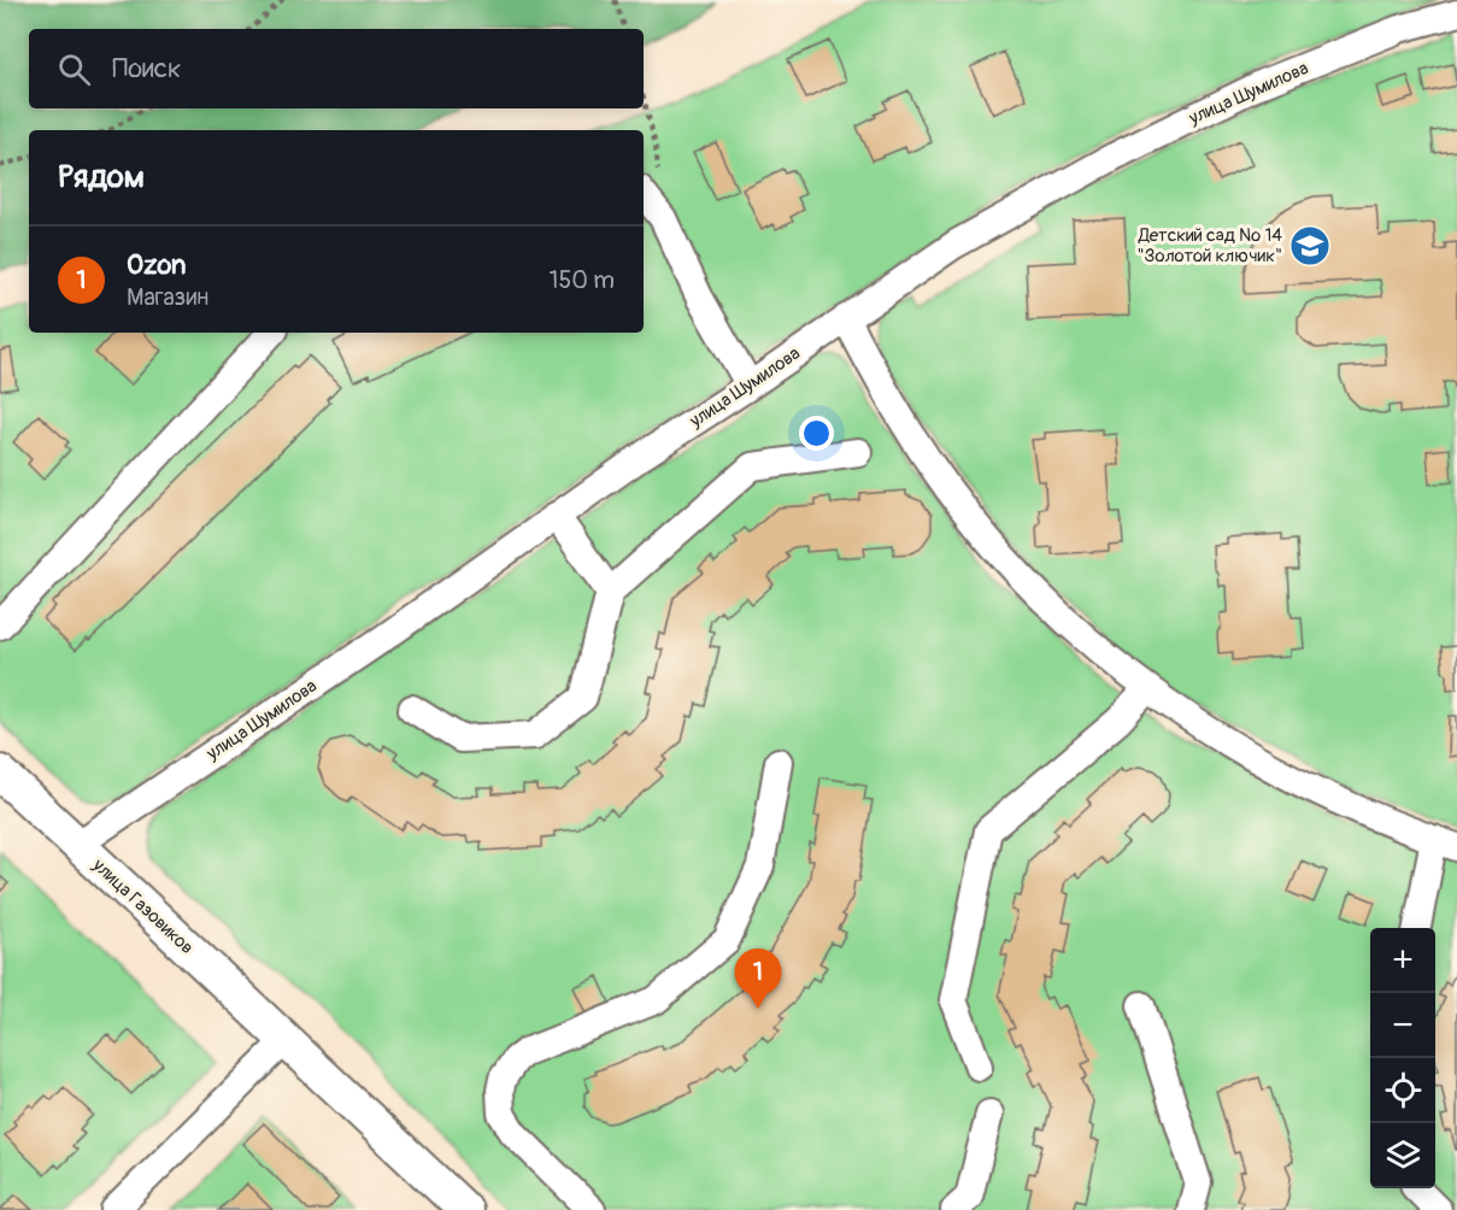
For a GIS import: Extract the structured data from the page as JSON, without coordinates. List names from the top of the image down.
{
  "streets": {
    "street": ["улица Шумилова", "улица Газовиков"]
  },
  "crossings": [
    ["улица Шумилова", "улица Газовиков"]
  ],
  "places": {
    "school or university": ["Детский сад № 14 \"Золотой ключик\""]
  },
  "page": {
    "search": "Поиск",
    "heading": "Рядом",
    "list": [
      {
        "mark": "1",
        "name": "Ozon",
        "note": "Магазин",
        "value": "150 m"
      }
    ],
    "map_buttons": ["+", "−"],
    "pins": "1"
  }
}
